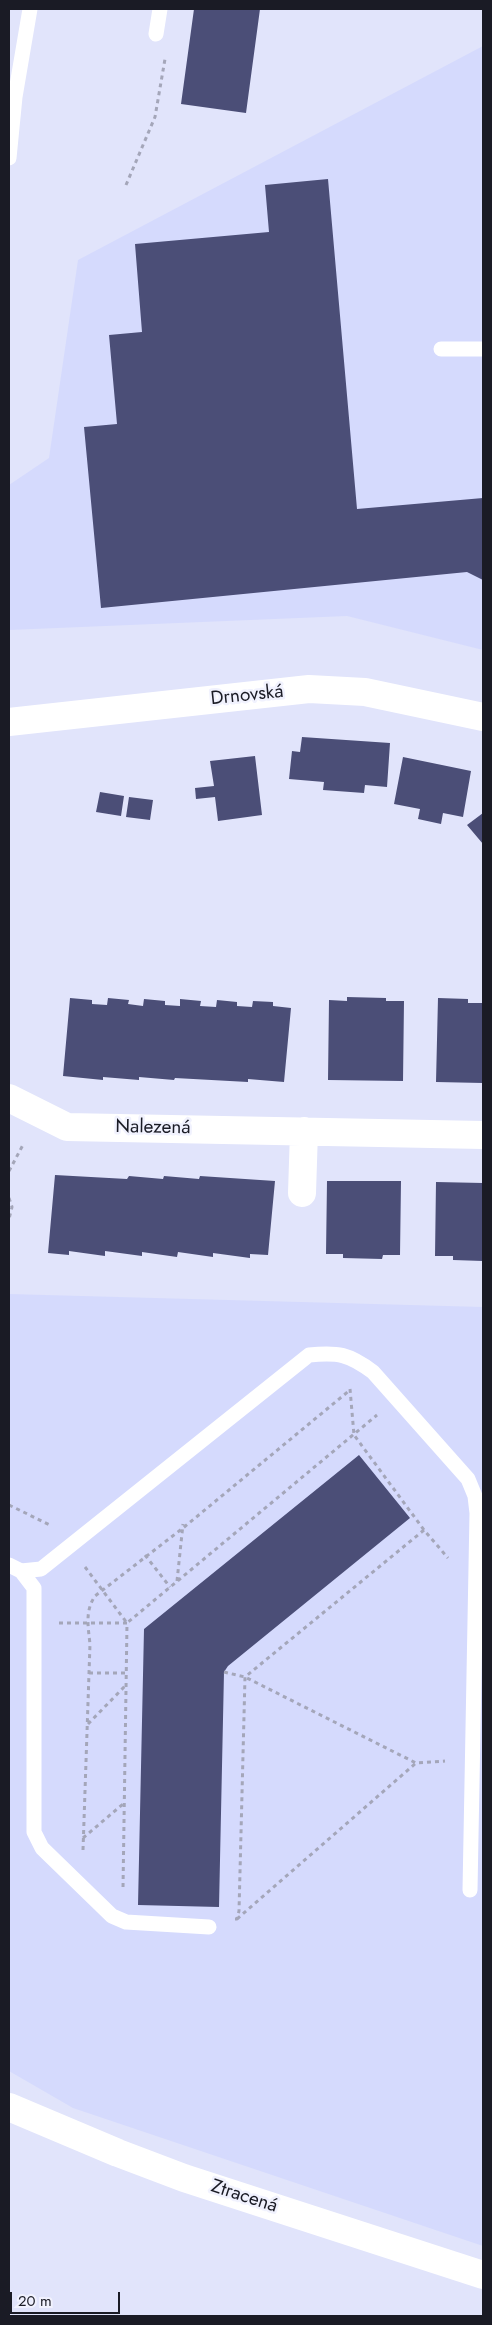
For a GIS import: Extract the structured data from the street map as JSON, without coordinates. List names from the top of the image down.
{
  "streets": {
    "street": ["Drnovská", "Nalezená", "Ztracená"]
  },
  "scale_bar": "20 m"
}
